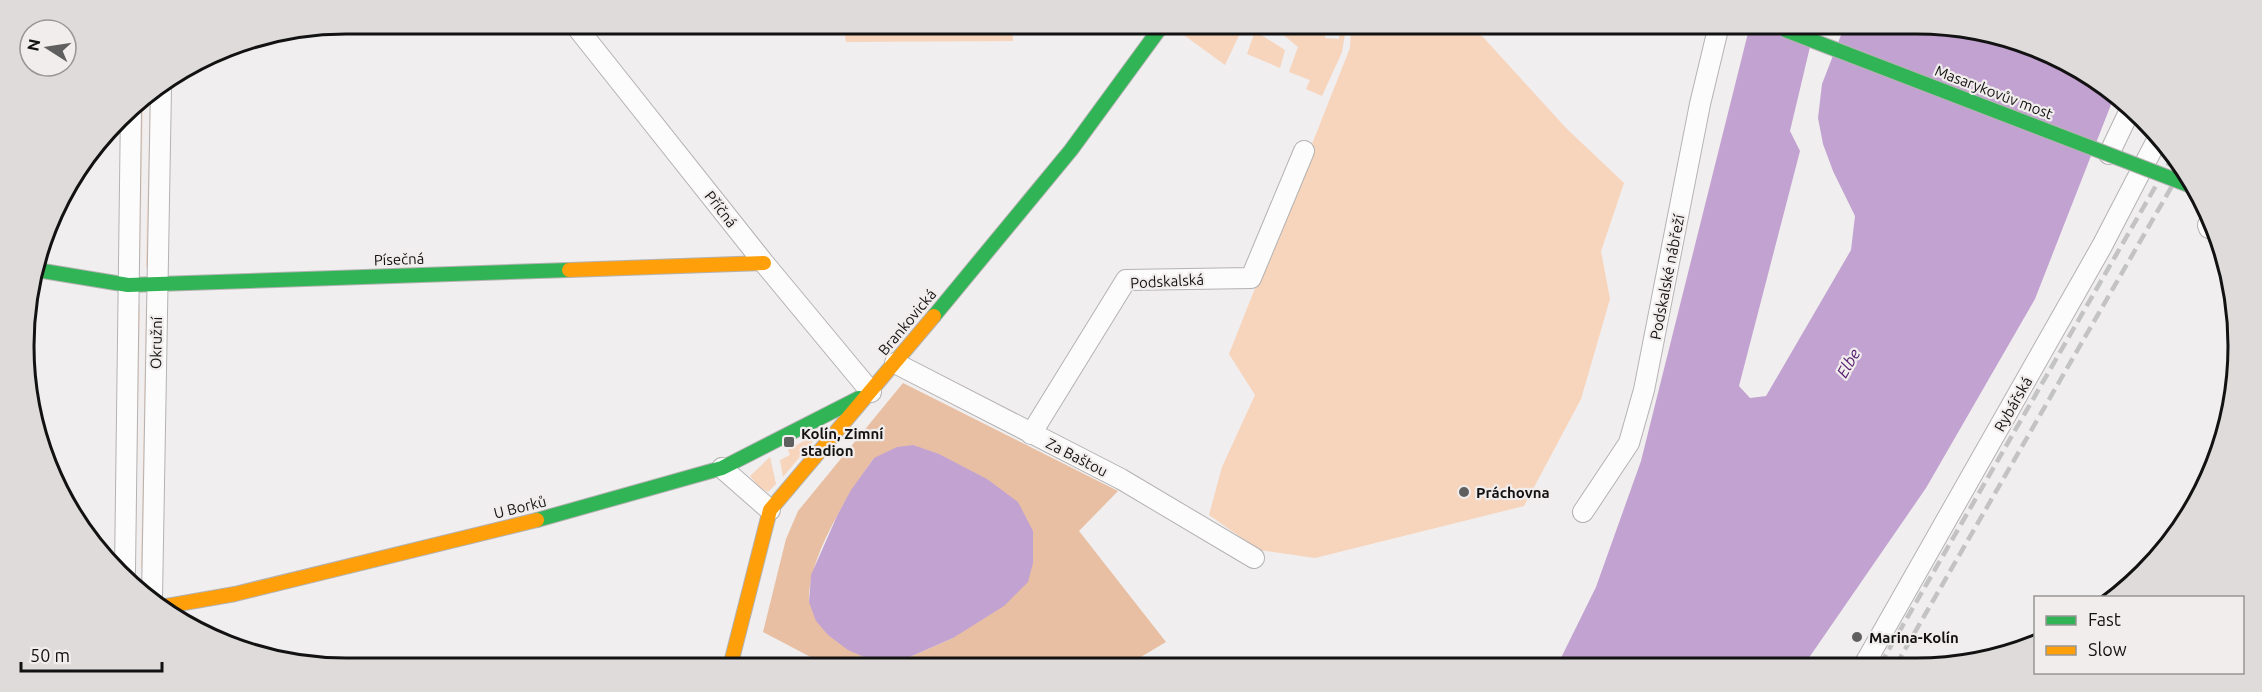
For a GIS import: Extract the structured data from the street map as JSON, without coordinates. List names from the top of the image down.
{
  "streets": {
    "street": [
      "Masarykovův most",
      "Příčná",
      "Písečná",
      "Podskalské nábřeží",
      "Podskalská",
      "Brankovická",
      "Okružní",
      "Rybářská",
      "Za Baštou",
      "U Borků"
    ]
  },
  "crossings": [
    ["Příčná", "Písečná"],
    ["Příčná", "Brankovická"],
    ["Příčná", "U Borků"],
    ["Písečná", "Okružní"],
    ["Podskalská", "Za Baštou"],
    ["Brankovická", "Za Baštou"],
    ["Brankovická", "U Borků"]
  ],
  "water": ["Elbe"],
  "places": {
    "transit": ["Kolín, Zimní stadion"],
    "other": ["Práchovna", "Marina-Kolín"]
  },
  "legend": ["Fast", "Slow"],
  "scale_bar": "50 m",
  "north": "left"
}
